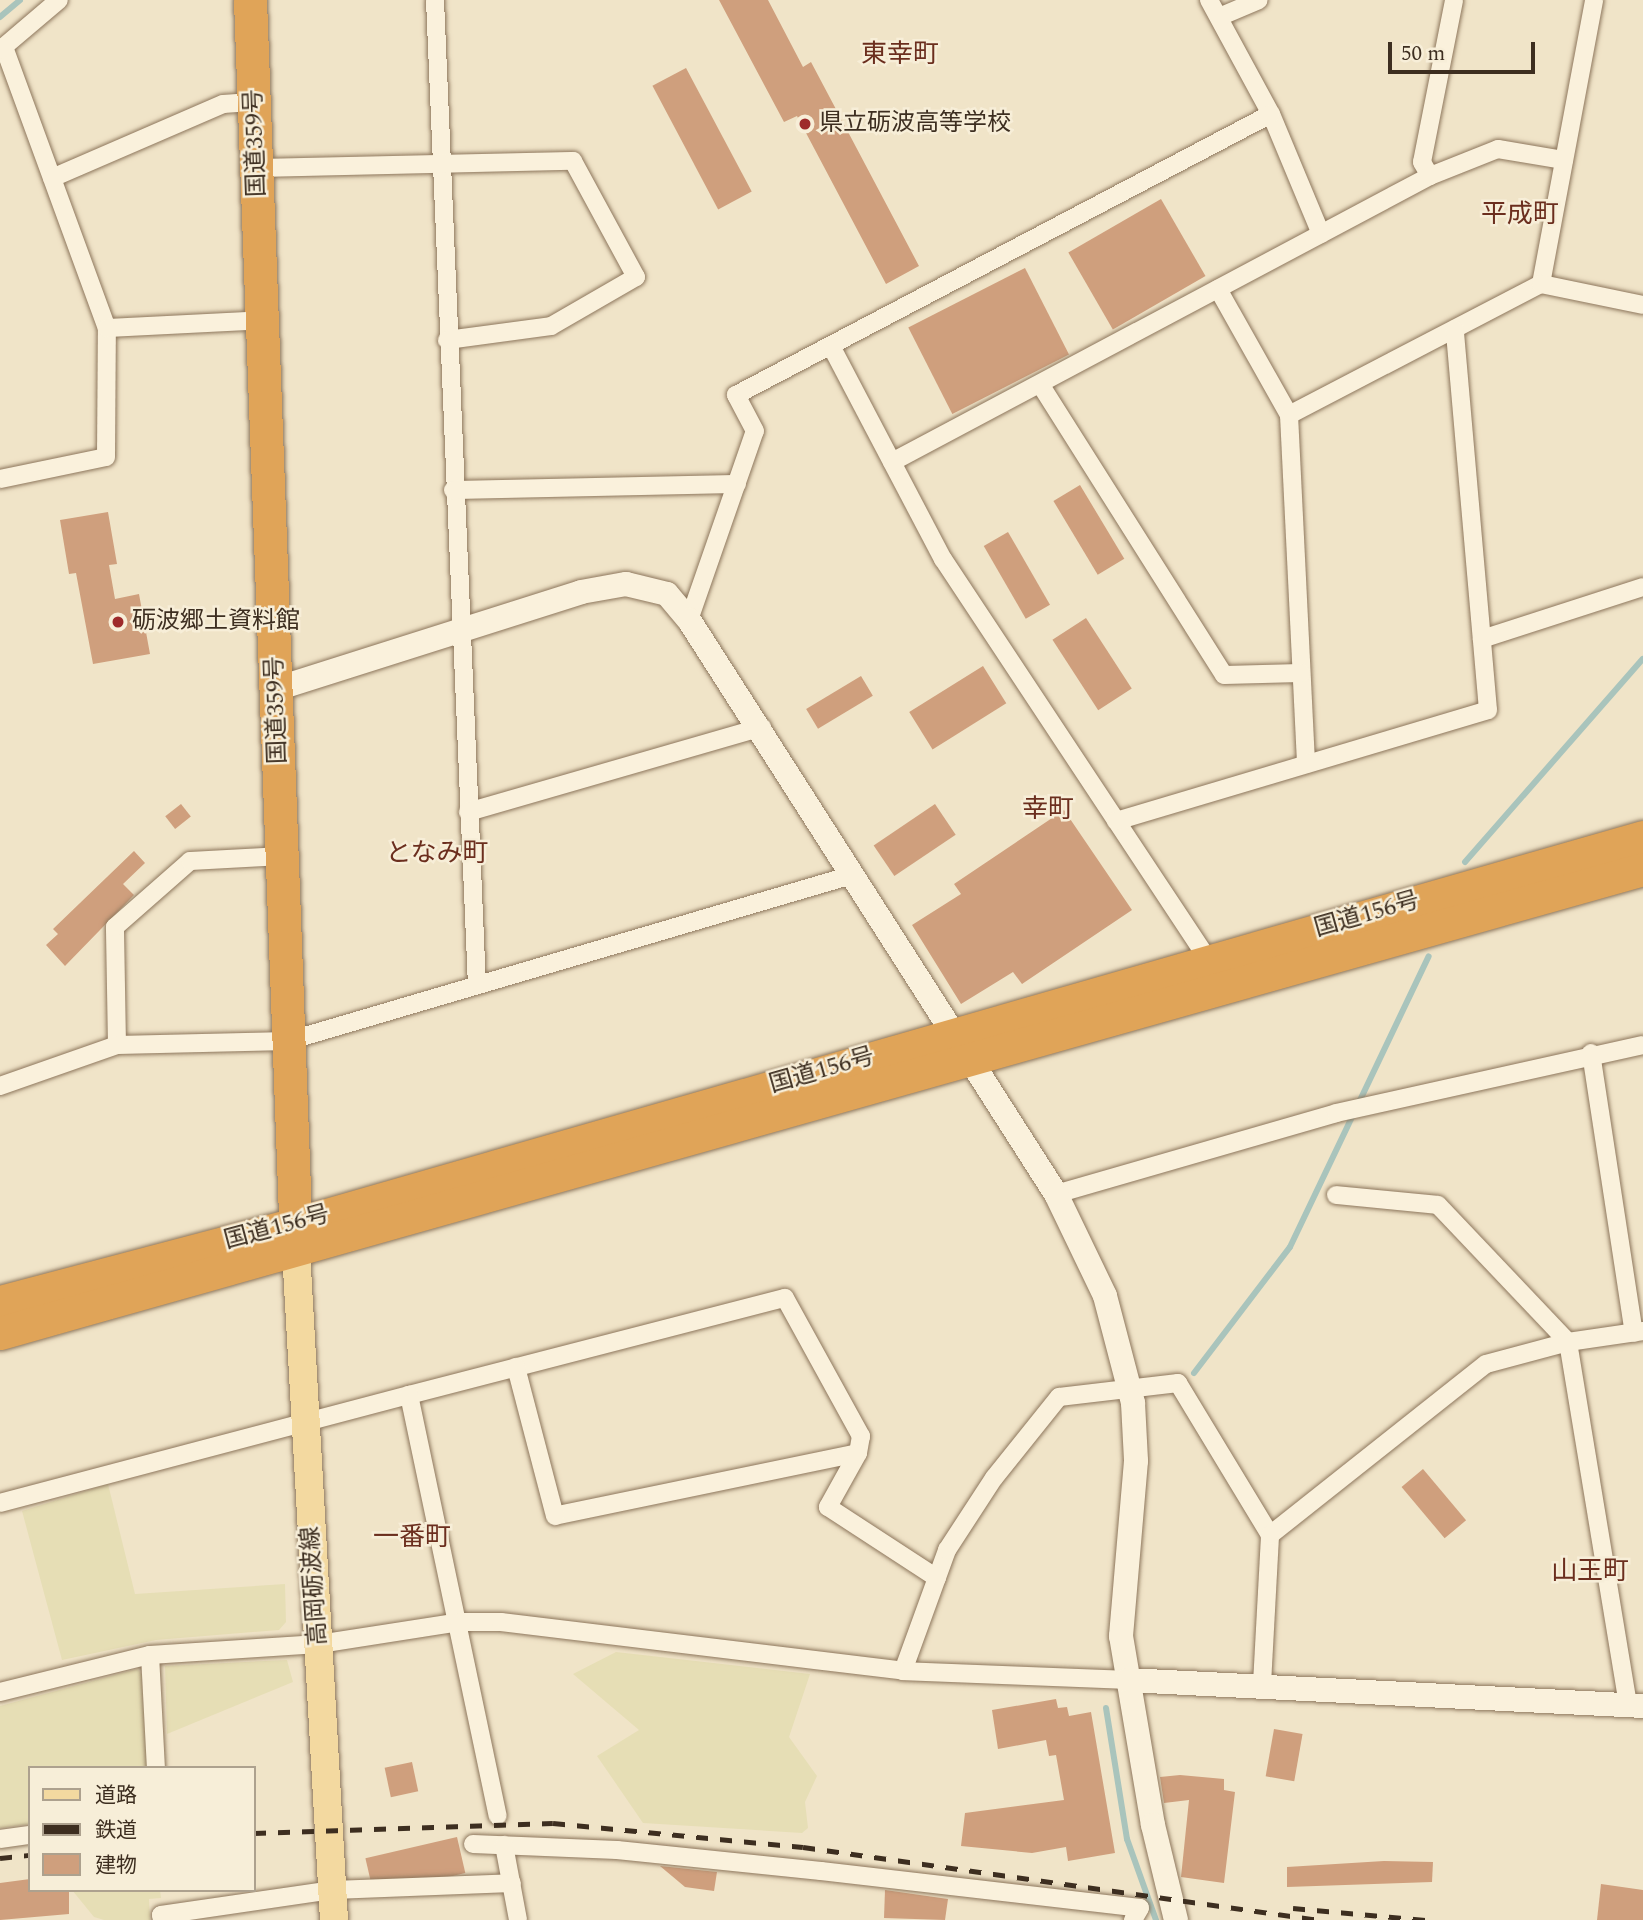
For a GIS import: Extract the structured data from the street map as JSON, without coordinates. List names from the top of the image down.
{
  "streets": {
    "highway": ["国道359号", "国道156号"],
    "main road": ["高岡砺波線"]
  },
  "crossings": [
    ["国道359号", "国道156号"],
    ["国道359号", "高岡砺波線"],
    ["国道156号", "高岡砺波線"]
  ],
  "districts": [
    "東幸町",
    "平成町",
    "幸町",
    "となみ町",
    "一番町",
    "山王町"
  ],
  "places": ["県立砺波高等学校", "砺波郷土資料館"],
  "legend": ["道路", "鉄道", "建物"],
  "scale_bar": "50 m"
}
